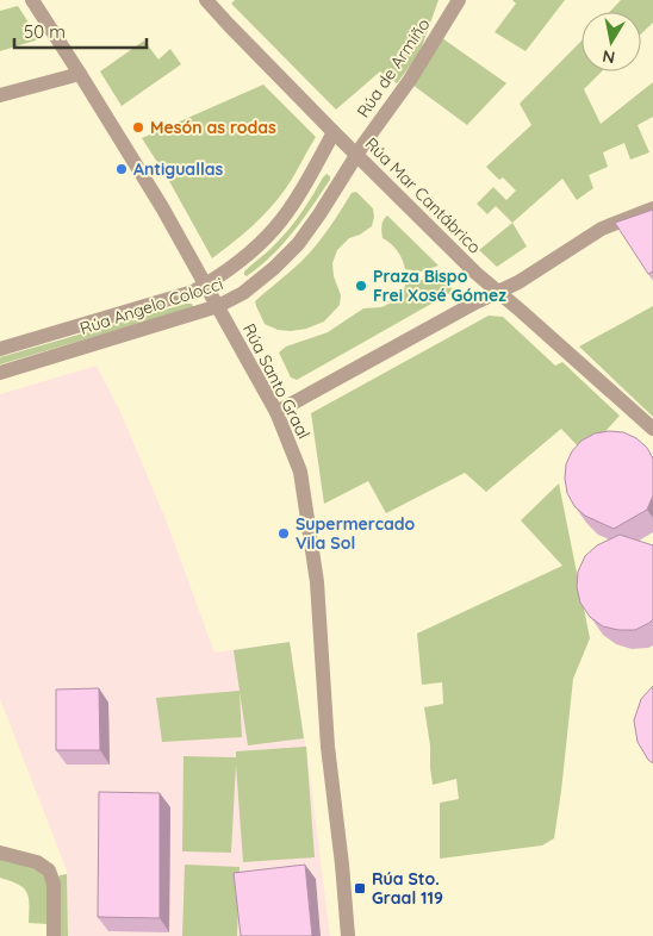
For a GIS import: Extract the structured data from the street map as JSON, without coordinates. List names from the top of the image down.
{
  "streets": {
    "street": [
      "Rúa de Armiño",
      "Rúa Mar Cantábrico",
      "Rúa Angelo Colocci",
      "Rúa Santo Graal"
    ]
  },
  "crossings": [
    ["Rúa de Armiño", "Rúa Mar Cantábrico"],
    ["Rúa de Armiño", "Rúa Angelo Colocci"],
    ["Rúa Mar Cantábrico", "Rúa Angelo Colocci"],
    ["Rúa Angelo Colocci", "Rúa Santo Graal"]
  ],
  "places": {
    "other": [
      "Mesón as rodas",
      "Antiguallas",
      "Praza Bispo Frei Xosé Gómez",
      "Supermercado Vila Sol"
    ],
    "transit": ["Rúa Sto. Graal 119"]
  },
  "scale_bar": "50 m",
  "north": "bottom"
}
